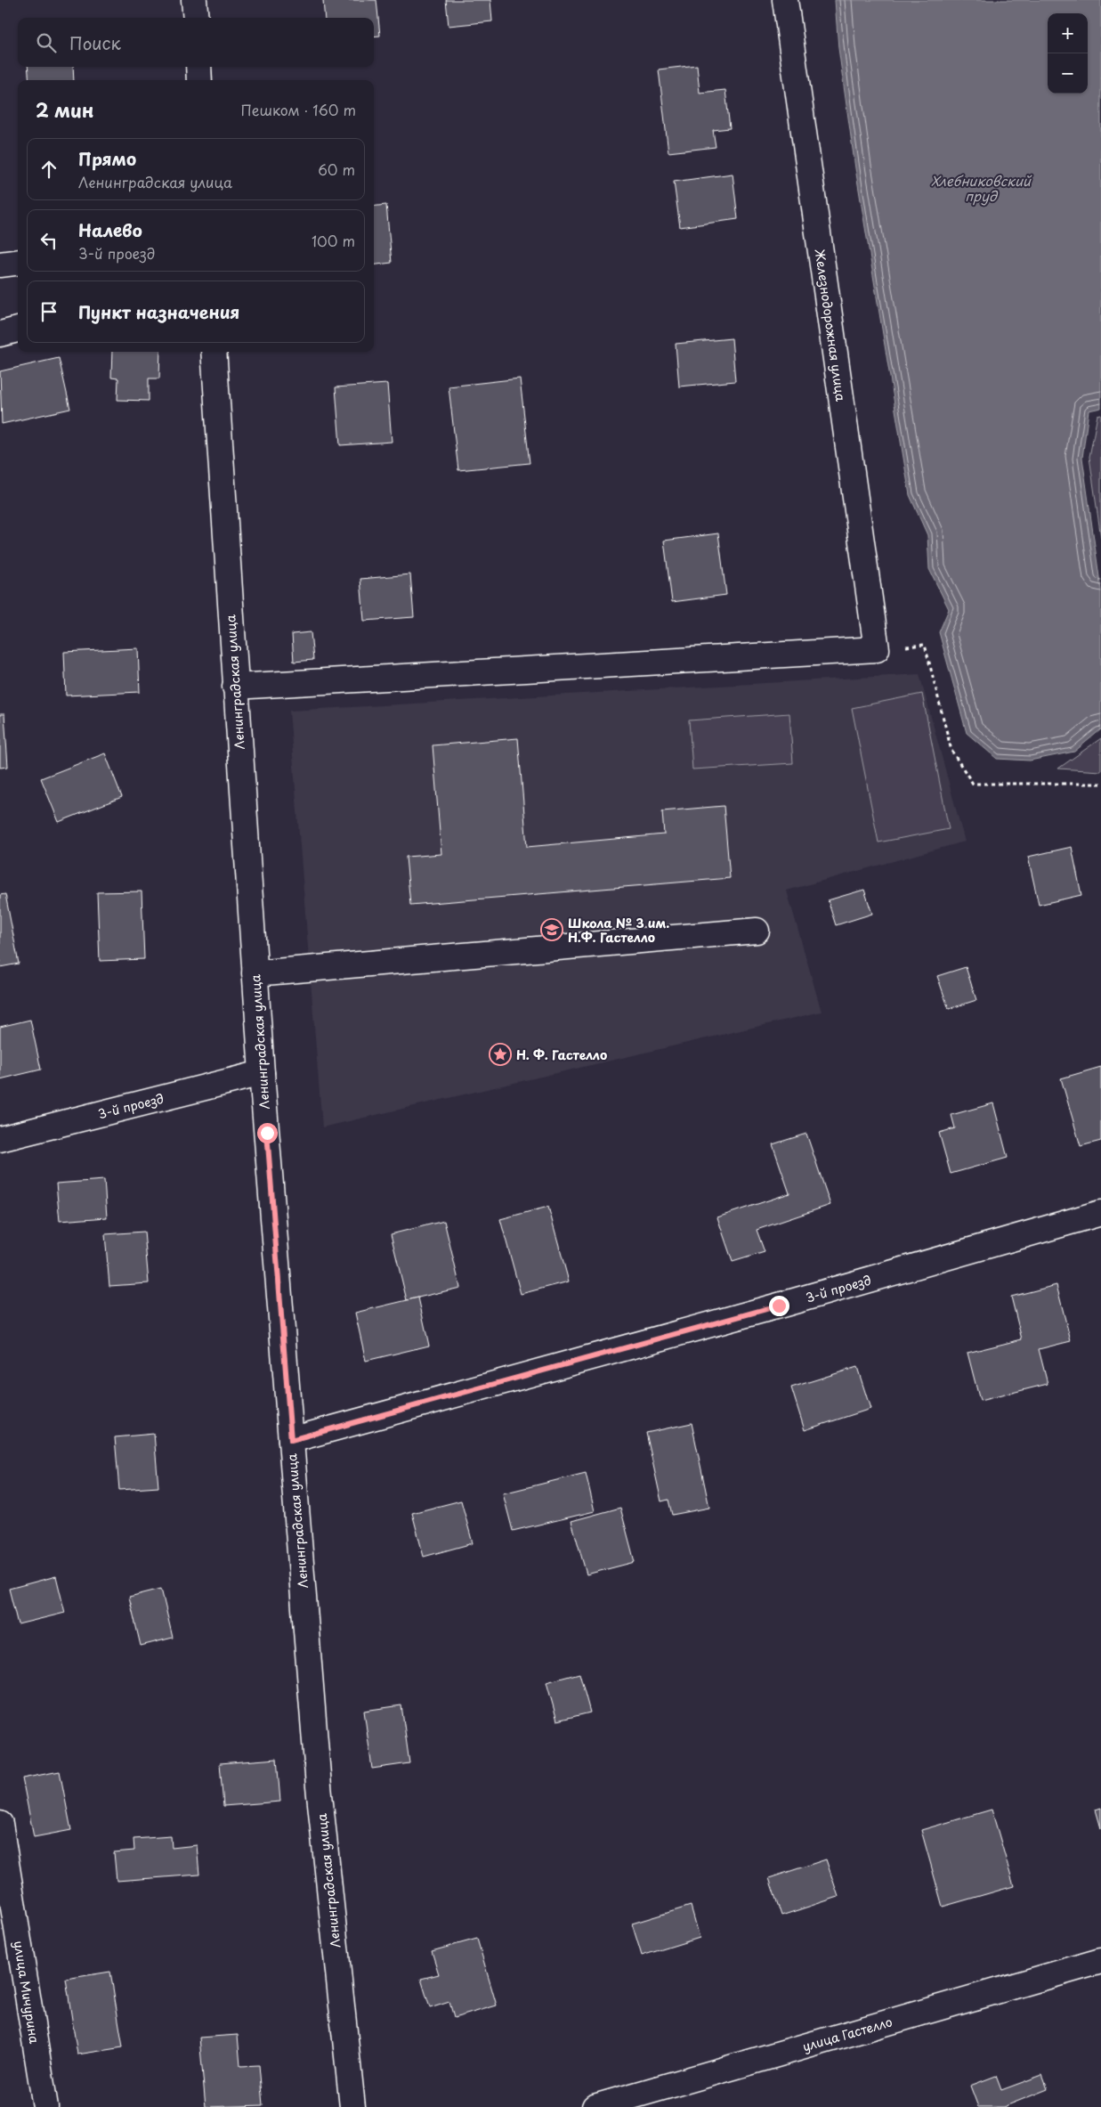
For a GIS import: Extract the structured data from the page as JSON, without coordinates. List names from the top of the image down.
{
  "streets": {
    "street": [
      "Железнодорожная улица",
      "Ленинградская улица",
      "3-й проезд",
      "улица Мичурина",
      "улица Гастелло"
    ]
  },
  "crossings": [
    ["Ленинградская улица", "3-й проезд"]
  ],
  "water": ["Хлебниковский пруд"],
  "places": {
    "school or university": ["Школа № 3 им. Н.Ф. Гастелло"],
    "place": ["Н. Ф. Гастелло"]
  },
  "page": {
    "map_buttons": ["+", "−"],
    "search": "Поиск",
    "heading": ["2 мин", "Пешком · 160 m"],
    "list": [
      ["Прямо", "Ленинградская улица", "60 m"],
      ["Налево", "3-й проезд", "100 m"],
      "Пункт назначения"
    ]
  }
}
